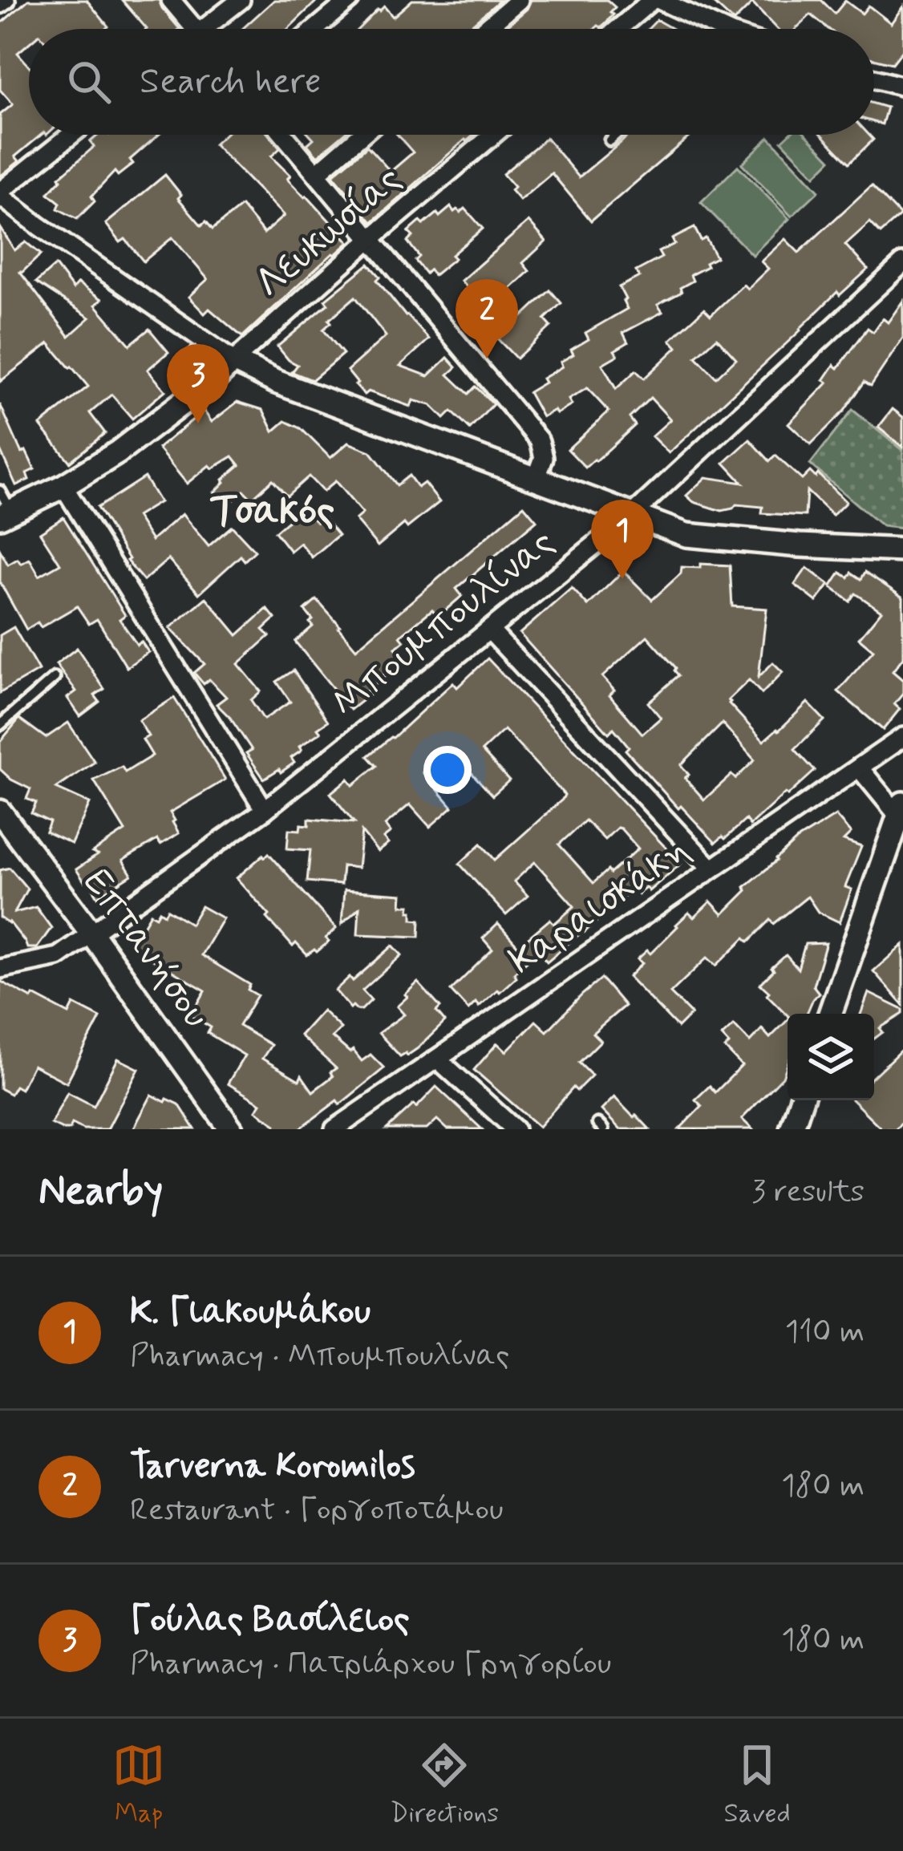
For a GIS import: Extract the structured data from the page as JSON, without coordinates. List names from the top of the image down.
{
  "streets": {
    "street": [
      "Λευκωσίας",
      "Μπουμπουλίνας",
      "Καραισκάκη",
      "Επτανήσου"
    ]
  },
  "crossings": [
    ["Μπουμπουλίνας", "Επτανήσου"]
  ],
  "districts": ["Τσακός"],
  "page": {
    "search": "Search here",
    "pins": ["2", "3", "1"],
    "heading": ["Nearby", "3 results"],
    "list": [
      {
        "mark": "1",
        "name": "Κ. Γιακουμάκου",
        "note": "Pharmacy · Μπουμπουλίνας",
        "value": "110 m"
      },
      {
        "mark": "2",
        "name": "Tarverna Koromilos",
        "note": "Restaurant · Γοργοποτάμου",
        "value": "180 m"
      },
      {
        "mark": "3",
        "name": "Γούλας Βασίλειος",
        "note": "Pharmacy · Πατριάρχου Γρηγορίου",
        "value": "180 m"
      }
    ],
    "nav": ["Map", "Directions", "Saved"]
  }
}
